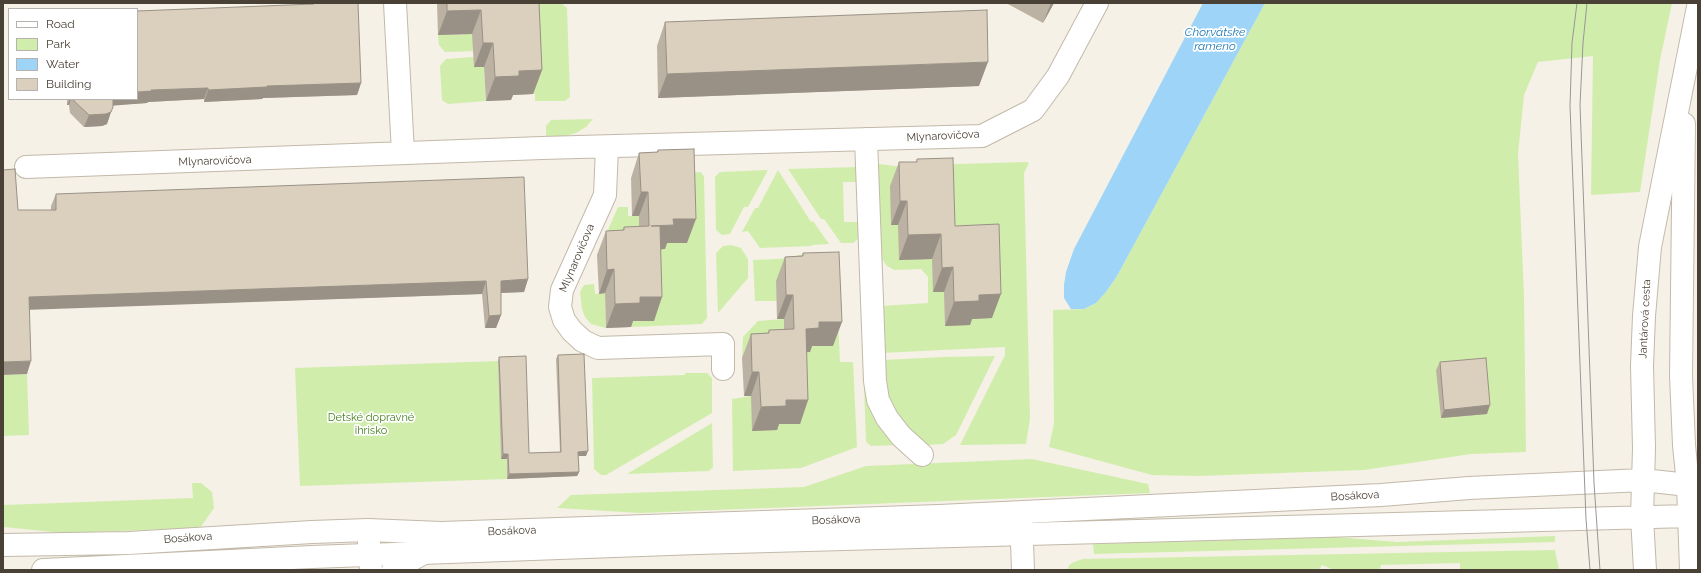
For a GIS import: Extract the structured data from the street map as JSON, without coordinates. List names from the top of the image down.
{
  "streets": {
    "street": ["Mlynarovičova", "Jantárová cesta", "Bosákova"]
  },
  "crossings": [
    ["Jantárová cesta", "Bosákova"]
  ],
  "water": ["Chorvátske rameno"],
  "parks": ["Detské dopravné ihrisko"],
  "legend": [
    "Road",
    "Park",
    "Water",
    "Building"
  ]
}
